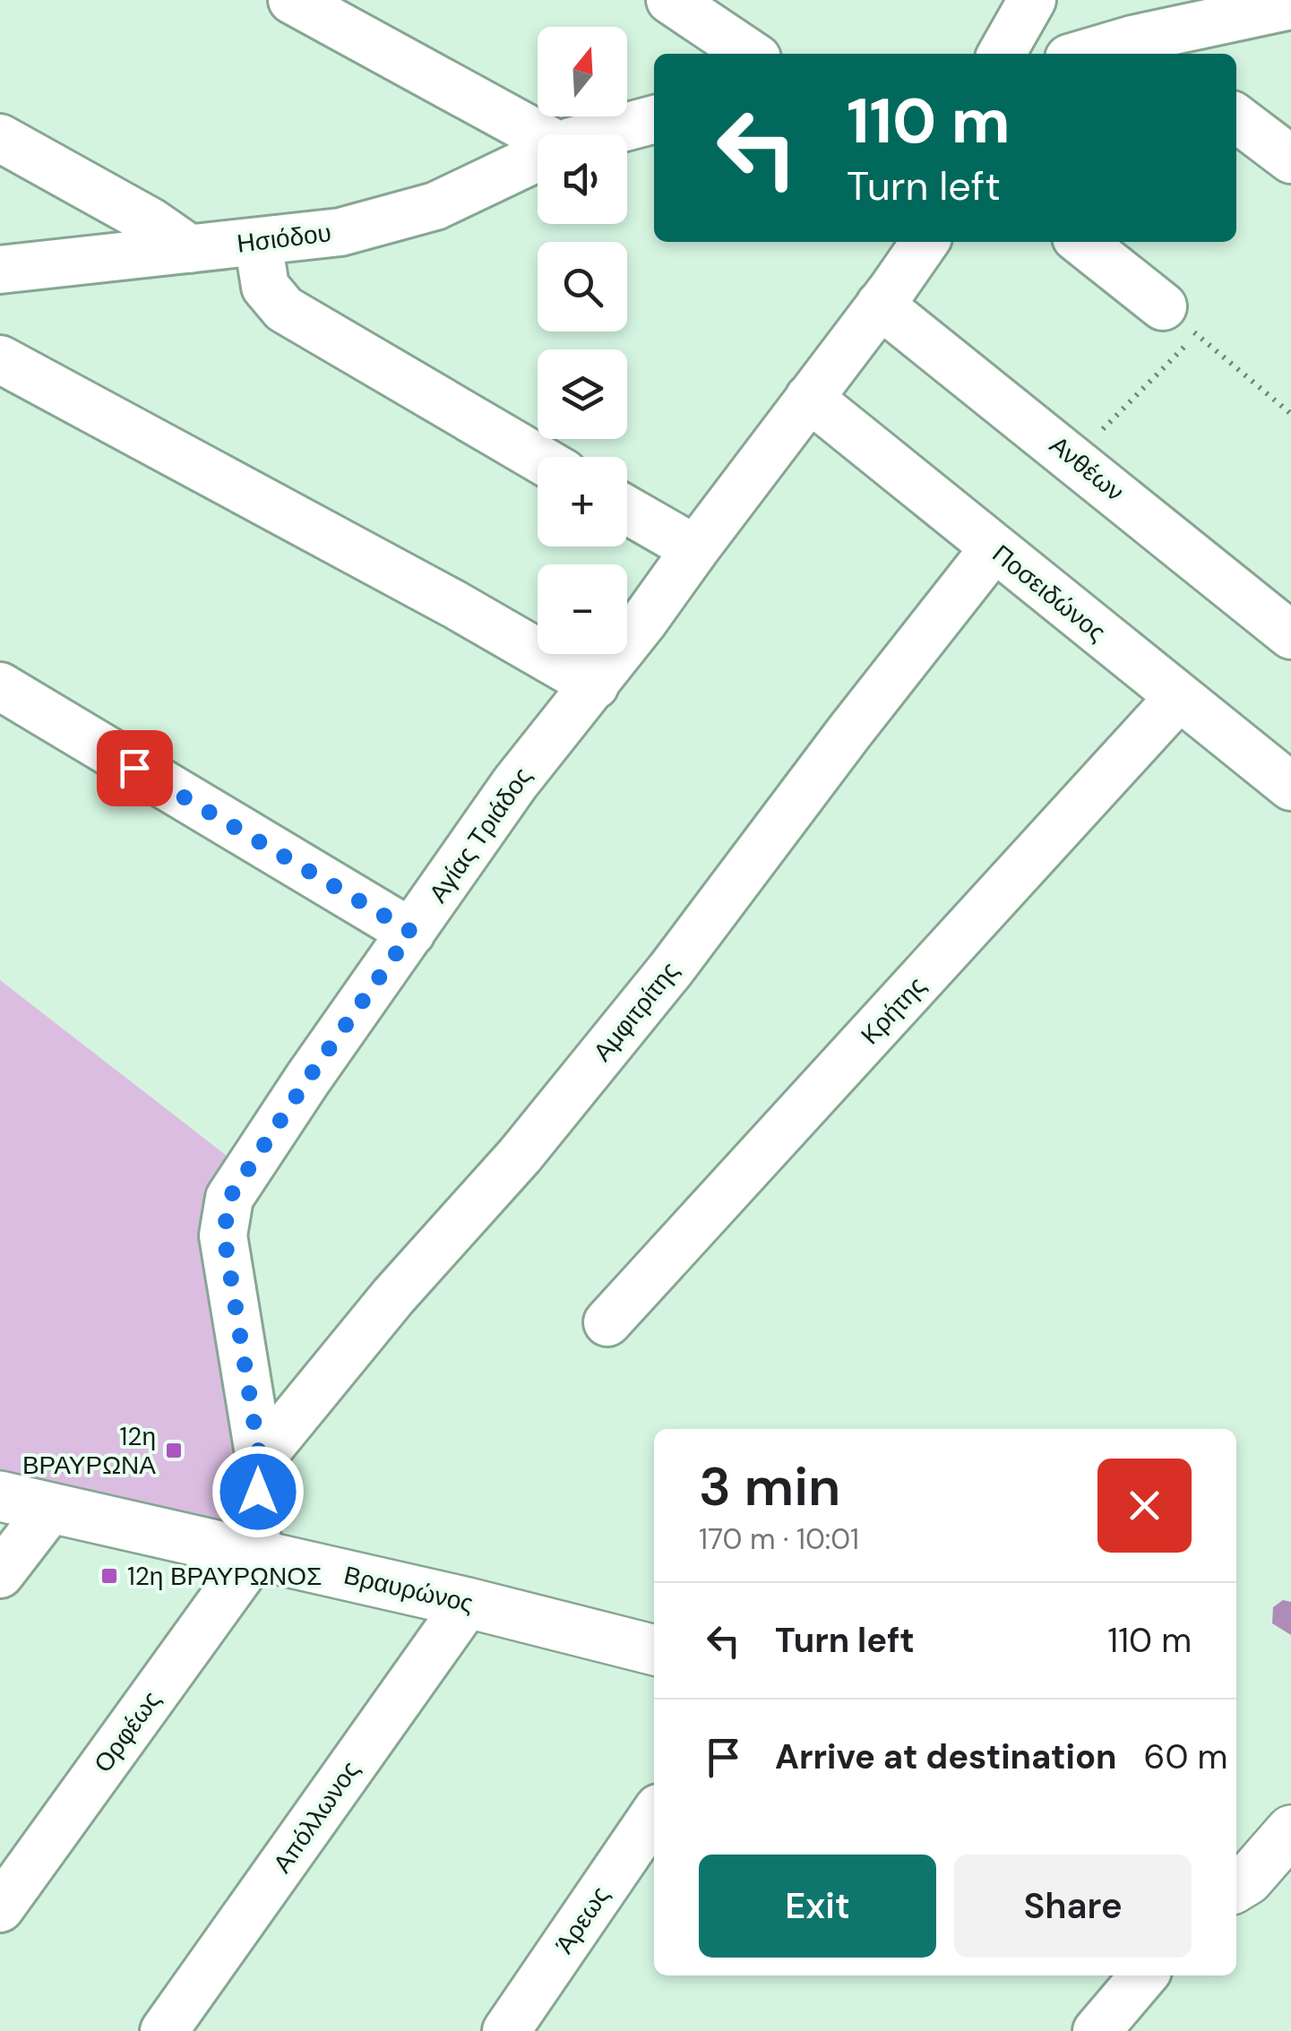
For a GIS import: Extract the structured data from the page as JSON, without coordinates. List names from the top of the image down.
{
  "streets": {
    "main road": ["Βραυρώνος"],
    "street": [
      "Ησιόδου",
      "Ανθέων",
      "Ποσειδώνος",
      "Αγίας Τριάδος",
      "Κρήτης",
      "Αμφιτρίτης",
      "Ορφέως",
      "Απόλλωνος",
      "Άρεως"
    ]
  },
  "crossings": [
    ["Ανθέων", "Αγίας Τριάδος"],
    ["Ποσειδώνος", "Αγίας Τριάδος"],
    ["Ποσειδώνος", "Κρήτης"],
    ["Ποσειδώνος", "Αμφιτρίτης"],
    ["Αγίας Τριάδος", "Αμφιτρίτης"],
    ["Αγίας Τριάδος", "Βραυρώνος"],
    ["Αγίας Τριάδος", "Ορφέως"],
    ["Βραυρώνος", "Ορφέως"],
    ["Βραυρώνος", "Απόλλωνος"]
  ],
  "places": {
    "transit": ["12η ΒΡΑΥΡΩΝΑ", "12η ΒΡΑΥΡΩΝΟΣ"]
  },
  "north": "top",
  "page": {
    "map_buttons": ["+", "−"],
    "turn": ["110 m", "Turn left"],
    "heading": ["3 min", "170 m · 10:01"],
    "list": [
      {
        "name": "Turn left",
        "value": "110 m"
      },
      {
        "name": "Arrive at destination",
        "value": "60 m"
      }
    ],
    "buttons": ["Exit", "Share"]
  }
}
